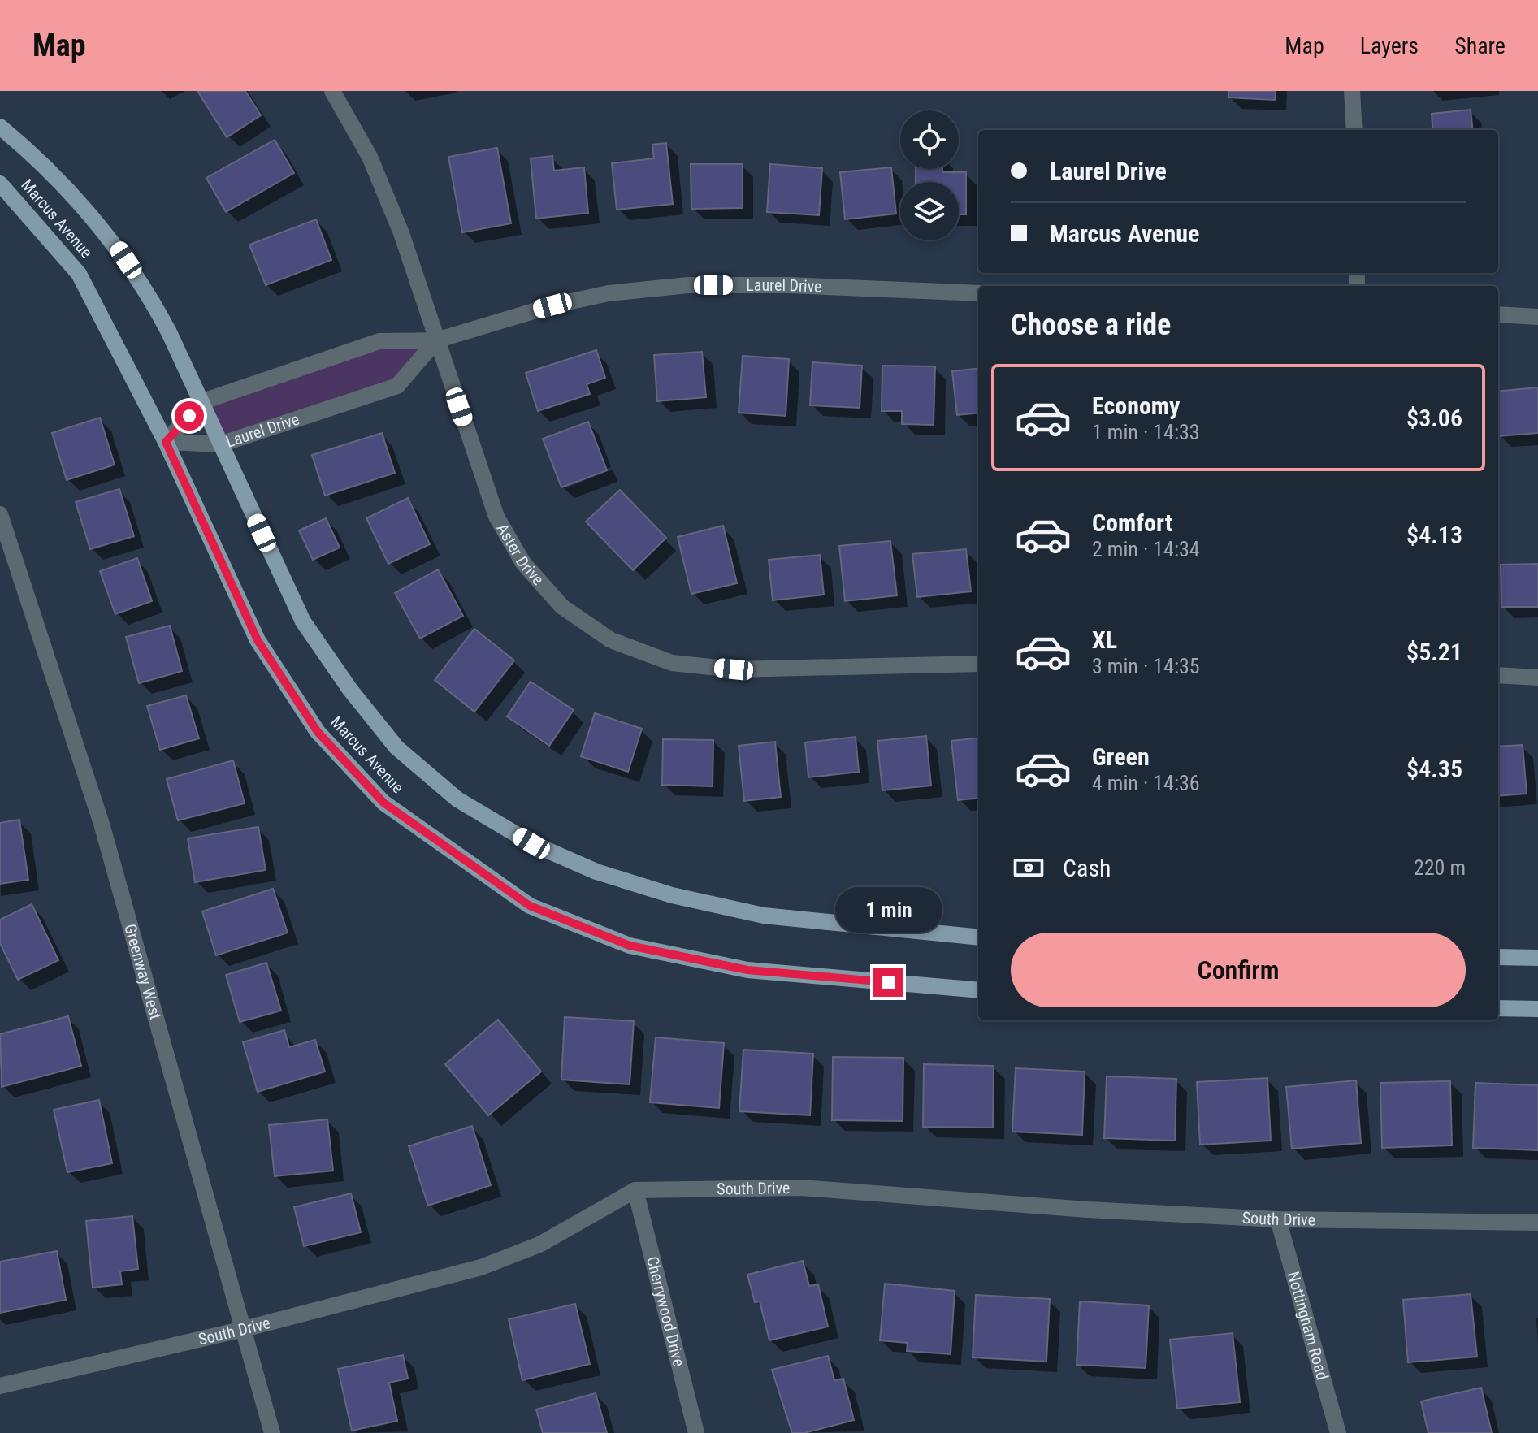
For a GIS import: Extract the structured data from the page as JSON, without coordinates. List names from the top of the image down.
{
  "streets": {
    "main road": ["Marcus Avenue"],
    "street": [
      "Laurel Drive",
      "Aster Drive",
      "Greenway West",
      "South Drive",
      "Cherrywood Drive",
      "Nottingham Road"
    ]
  },
  "crossings": [
    ["Marcus Avenue", "Laurel Drive"],
    ["Laurel Drive", "Aster Drive"],
    ["Greenway West", "South Drive"],
    ["South Drive", "Cherrywood Drive"],
    ["South Drive", "Nottingham Road"]
  ],
  "page": {
    "header": "Map",
    "nav": ["Map", "Layers", "Share"],
    "banner": ["Laurel Drive", "Marcus Avenue"],
    "heading": "Choose a ride",
    "list": [
      {
        "name": "Economy",
        "note": "1 min · 14:33",
        "value": "$3.06"
      },
      {
        "name": "Comfort",
        "note": "2 min · 14:34",
        "value": "$4.13"
      },
      {
        "name": "XL",
        "note": "3 min · 14:35",
        "value": "$5.21"
      },
      {
        "name": "Green",
        "note": "4 min · 14:36",
        "value": "$4.35"
      }
    ],
    "pay": ["Cash", "220 m"],
    "bubble": "1 min",
    "buttons": "Confirm"
  }
}
